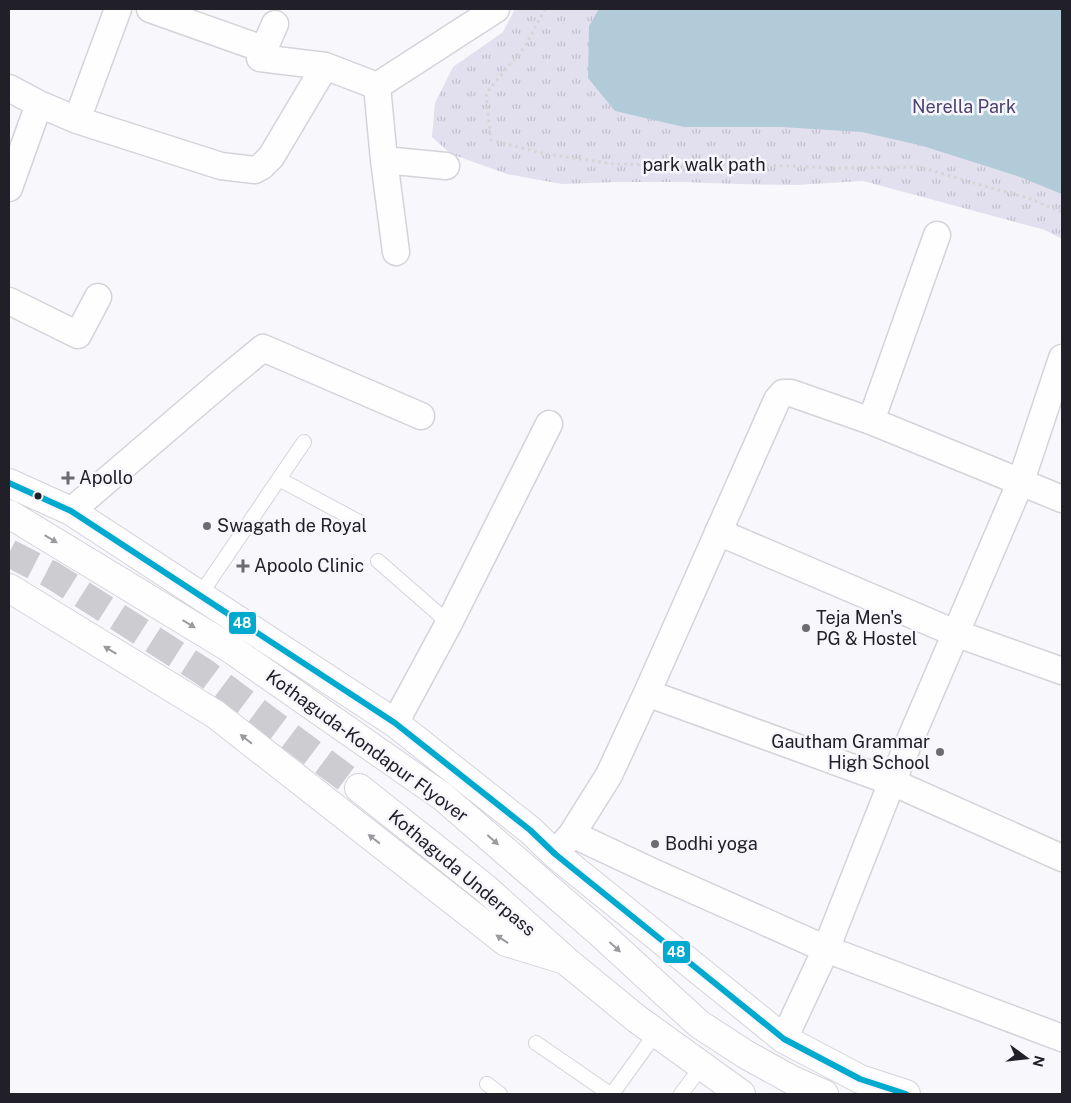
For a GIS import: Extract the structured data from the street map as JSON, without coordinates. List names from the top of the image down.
{
  "streets": {
    "main road": ["Kothaguda-Kondapur Flyover", "Kothaguda Underpass"],
    "path": ["park walk path"]
  },
  "parks": ["Nerella Park"],
  "places": {
    "health": ["Apollo", "Apoolo Clinic"],
    "other": [
      "Swagath de Royal",
      "Teja Men's PG & Hostel",
      "Gautham Grammar High School",
      "Bodhi yoga"
    ]
  },
  "lines": ["transit line 48"],
  "north": "right"
}
